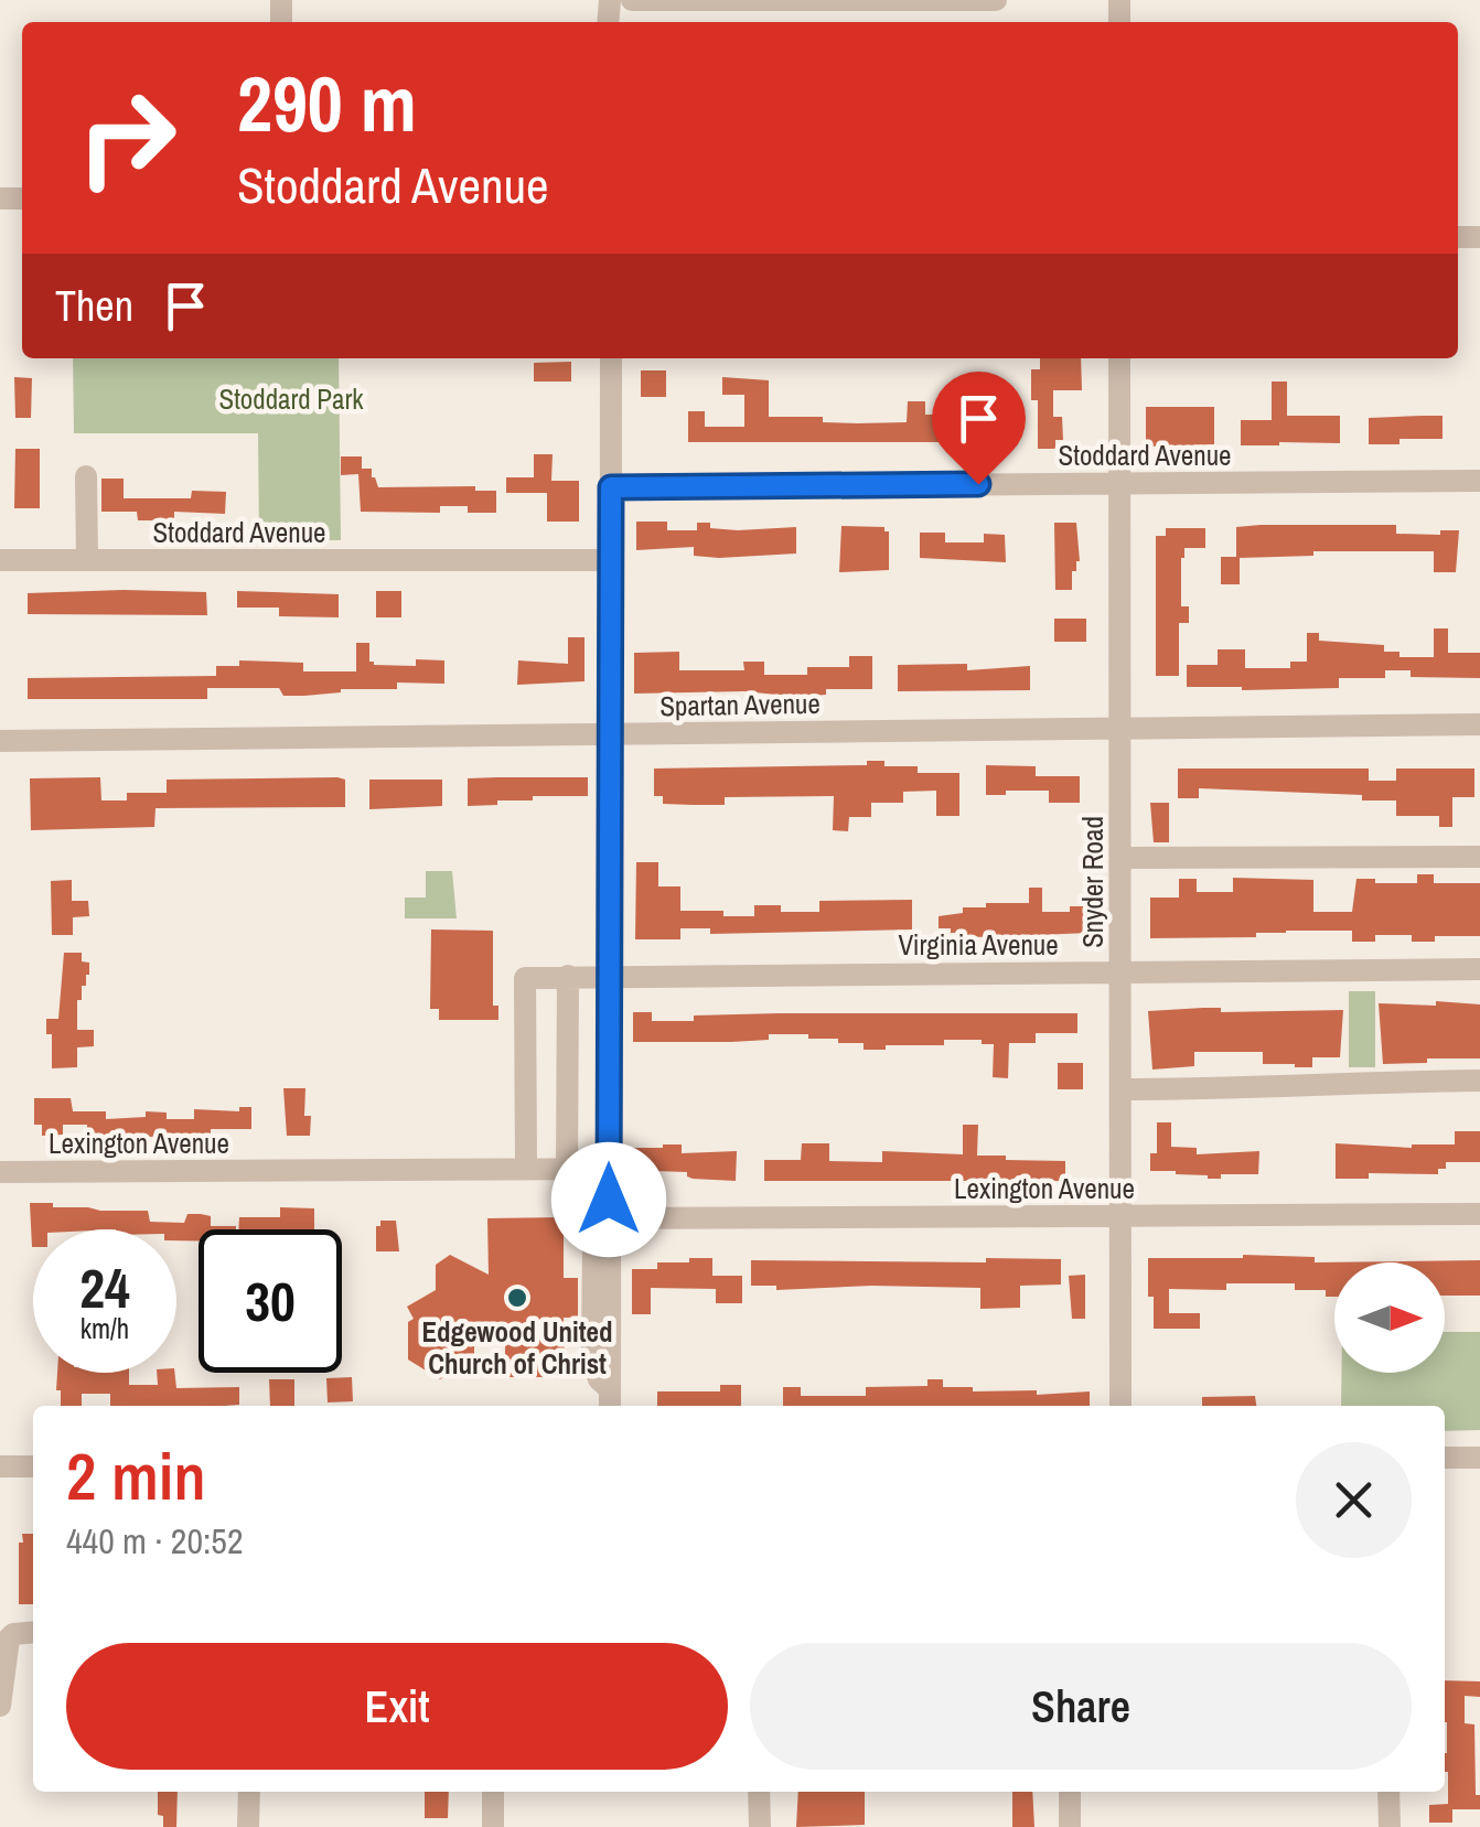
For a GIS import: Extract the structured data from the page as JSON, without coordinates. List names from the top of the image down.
{
  "streets": {
    "street": [
      "Stoddard Avenue",
      "Spartan Avenue",
      "Snyder Road",
      "Virginia Avenue",
      "Lexington Avenue"
    ]
  },
  "crossings": [
    ["Stoddard Avenue", "Snyder Road"],
    ["Spartan Avenue", "Snyder Road"],
    ["Snyder Road", "Virginia Avenue"],
    ["Snyder Road", "Lexington Avenue"],
    ["Virginia Avenue", "Lexington Avenue"]
  ],
  "parks": ["Stoddard Park"],
  "places": ["Edgewood United Church of Christ"],
  "north": "right",
  "page": {
    "turn": ["290 m", "Stoddard Avenue"],
    "then": "Then",
    "speed": "24 km/h",
    "limit": "30",
    "heading": ["2 min", "440 m · 20:52"],
    "buttons": ["Exit", "Share"]
  }
}
